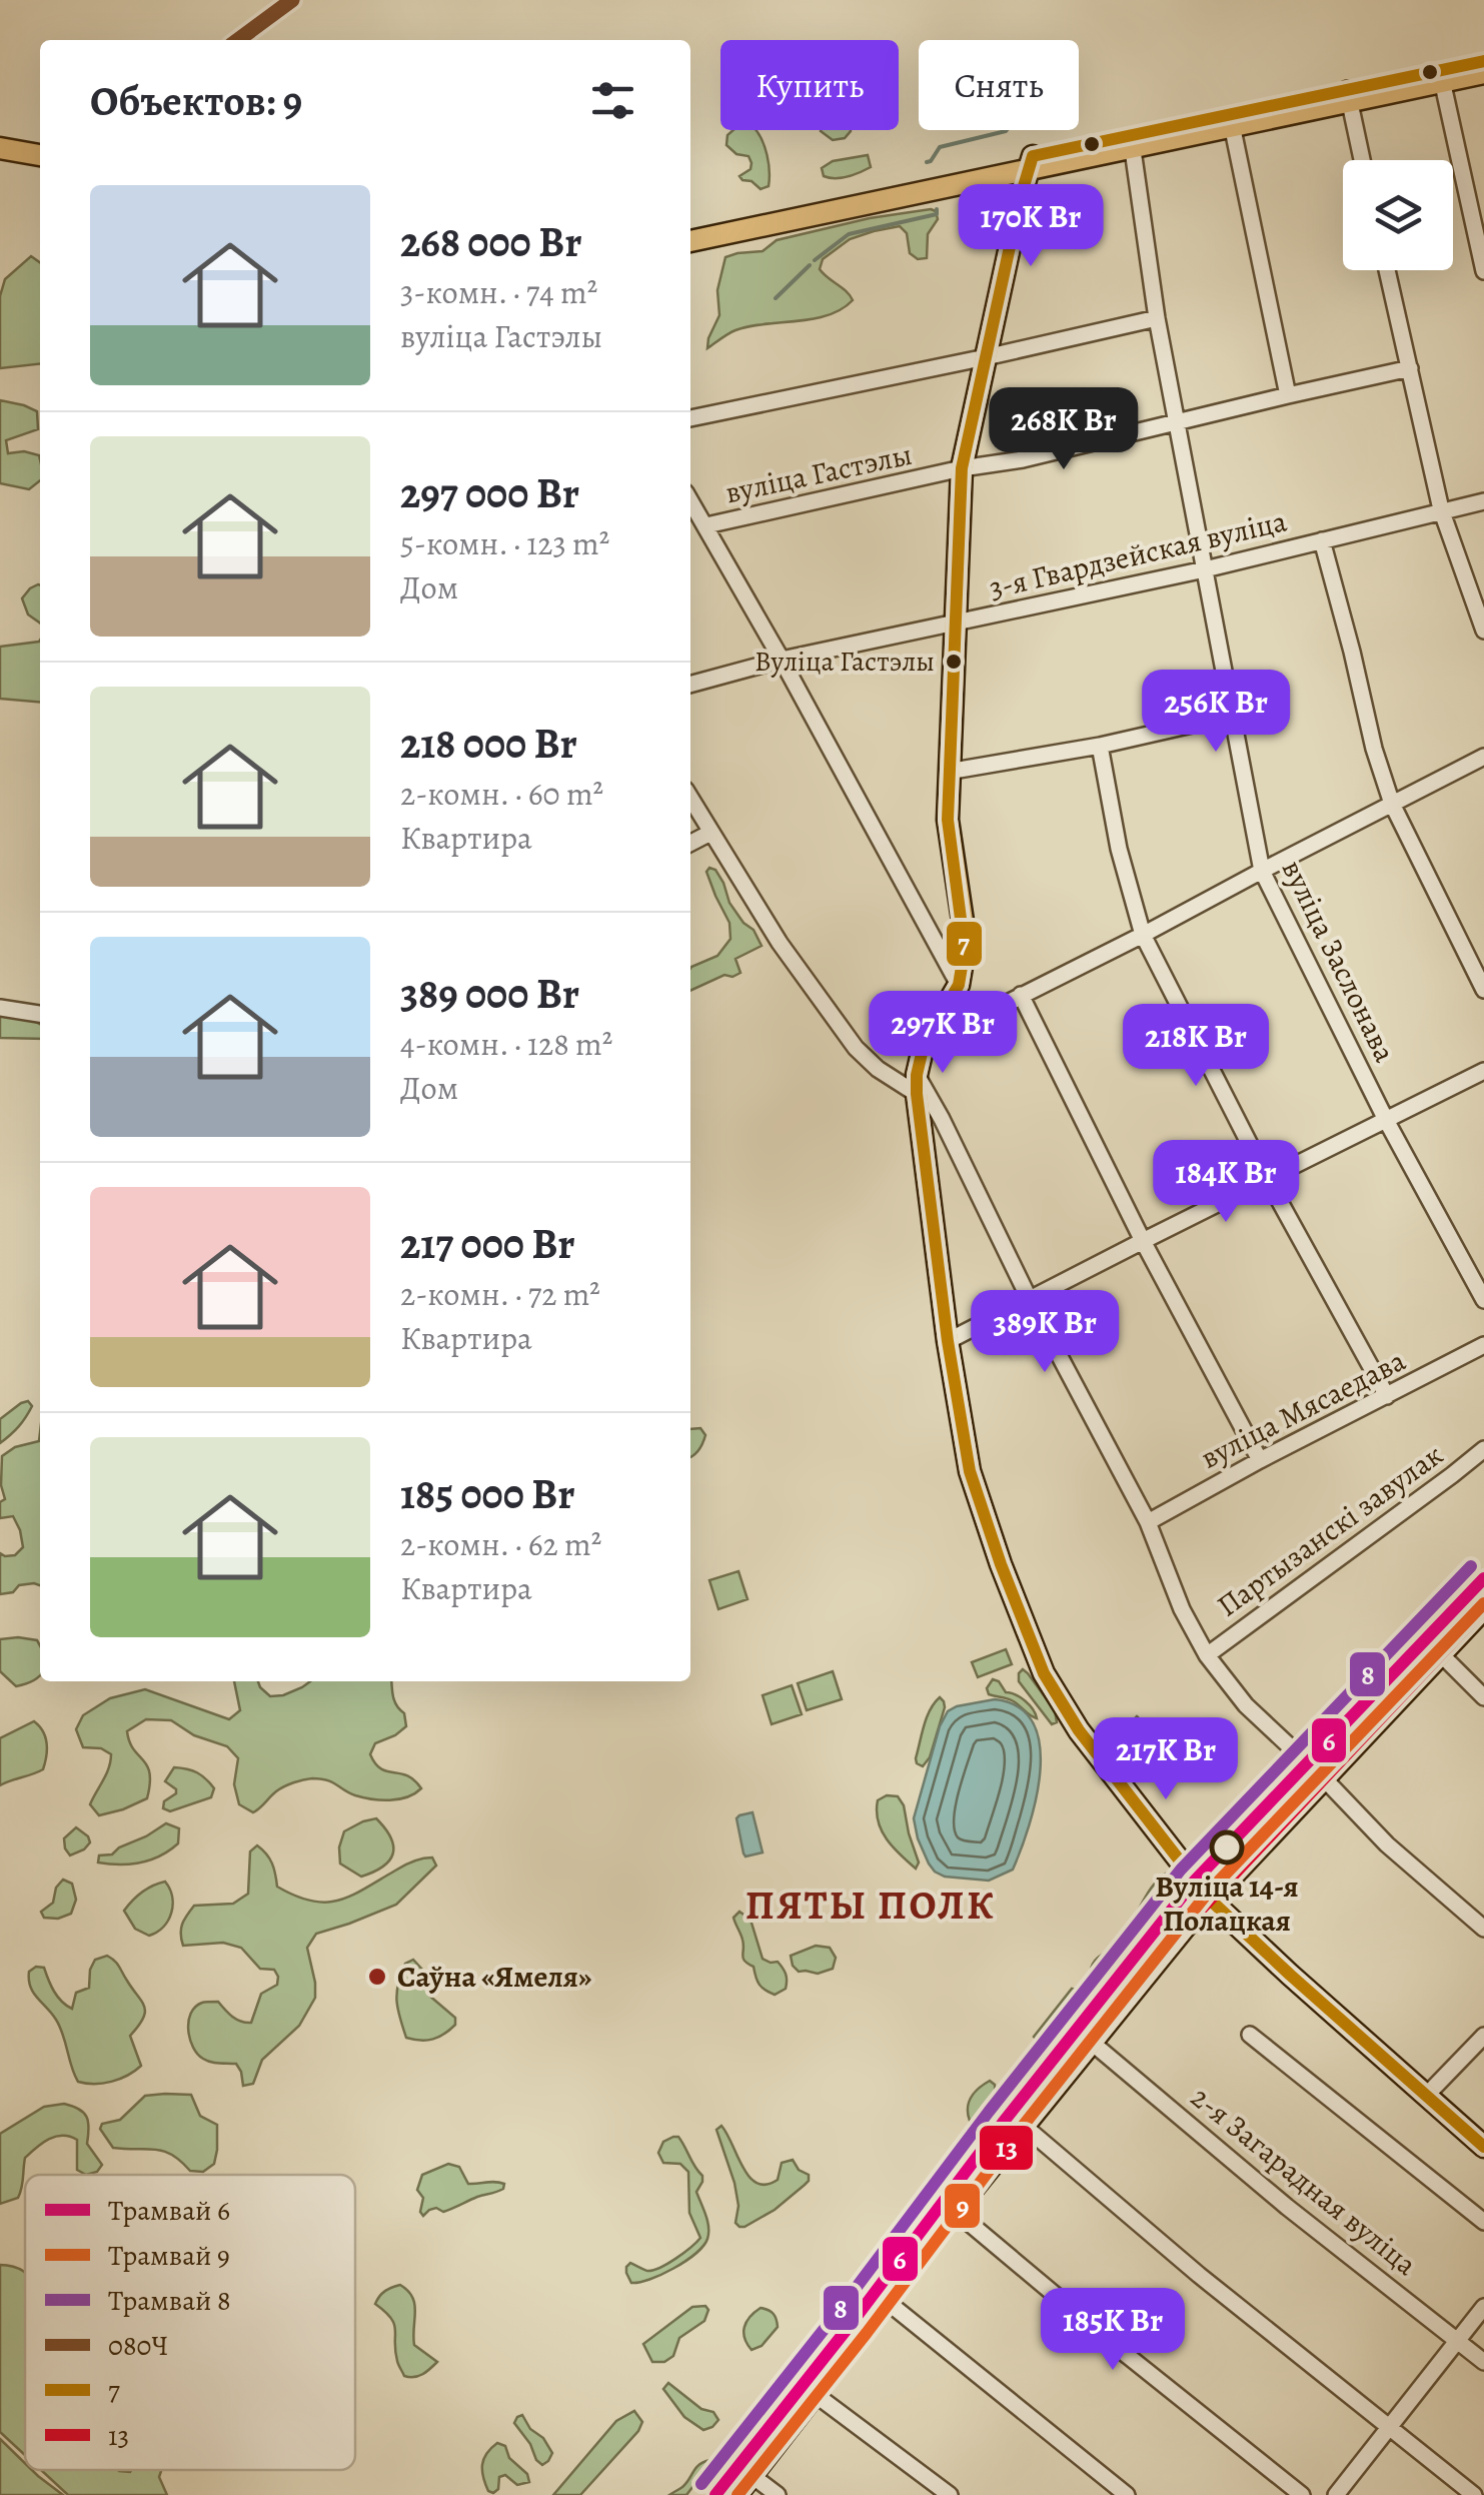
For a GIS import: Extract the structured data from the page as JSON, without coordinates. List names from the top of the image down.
{
  "streets": {
    "street": [
      "вуліца Гастэлы",
      "3-я Гвардзейская вуліца",
      "вуліца Заслонава",
      "вуліца Мясаедава",
      "Партызанскі завулак",
      "2-я Загарадная вуліца"
    ]
  },
  "crossings": [
    ["вуліца Гастэлы", "вуліца Заслонава"],
    ["3-я Гвардзейская вуліца", "вуліца Заслонава"]
  ],
  "districts": ["ПЯТЫ ПОЛК"],
  "places": ["Вуліца Гастэлы", "Вуліца 14-я Полацкая", "Саўна «Ямеля»"],
  "lines": [
    "transit line 080Ч",
    "transit line 7",
    "tram line 8",
    "tram line 6",
    "tram line 9",
    "transit line 13"
  ],
  "legend": [
    "Трамвай 6",
    "Трамвай 9",
    "Трамвай 8",
    "080Ч",
    "7",
    "13"
  ],
  "page": {
    "chip": ["Купить", "Снять"],
    "heading": "Объектов: 9",
    "list": [
      {
        "name": "268 000 Br",
        "note": "3-комн. · 74 m² · вуліца Гастэлы"
      },
      {
        "name": "297 000 Br",
        "note": "5-комн. · 123 m² · Дом"
      },
      {
        "name": "218 000 Br",
        "note": "2-комн. · 60 m² · Квартира"
      },
      {
        "name": "389 000 Br",
        "note": "4-комн. · 128 m² · Дом"
      },
      {
        "name": "217 000 Br",
        "note": "2-комн. · 72 m² · Квартира"
      },
      {
        "name": "185 000 Br",
        "note": "2-комн. · 62 m² · Квартира"
      }
    ],
    "price": [
      "170K Br",
      "268K Br",
      "256K Br",
      "297K Br",
      "218K Br",
      "184K Br",
      "389K Br",
      "217K Br",
      "185K Br"
    ]
  }
}
